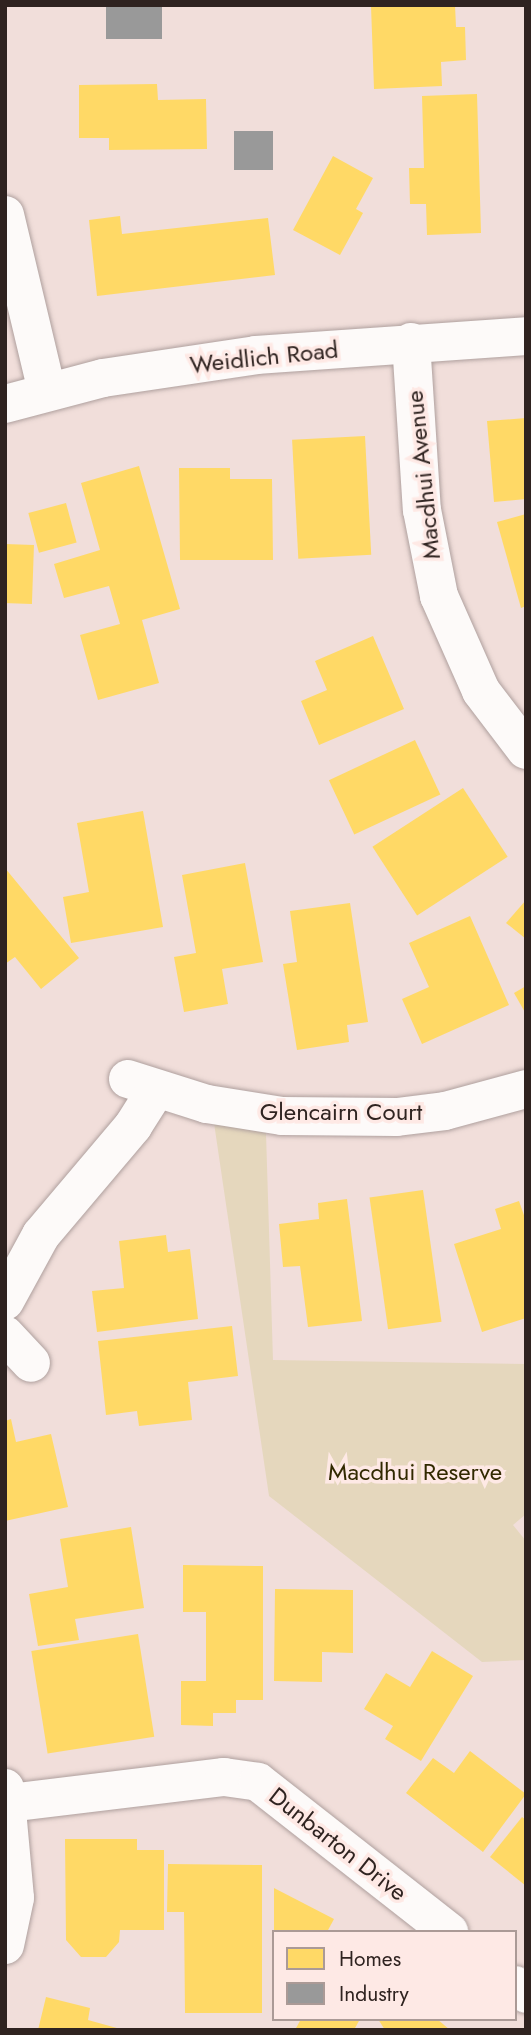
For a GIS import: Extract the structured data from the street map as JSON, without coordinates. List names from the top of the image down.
{
  "streets": {
    "street": [
      "Weidlich Road",
      "Macdhui Avenue",
      "Glencairn Court",
      "Dunbarton Drive"
    ]
  },
  "crossings": [
    ["Weidlich Road", "Macdhui Avenue"]
  ],
  "parks": ["Macdhui Reserve"],
  "legend": ["Homes", "Industry"]
}
